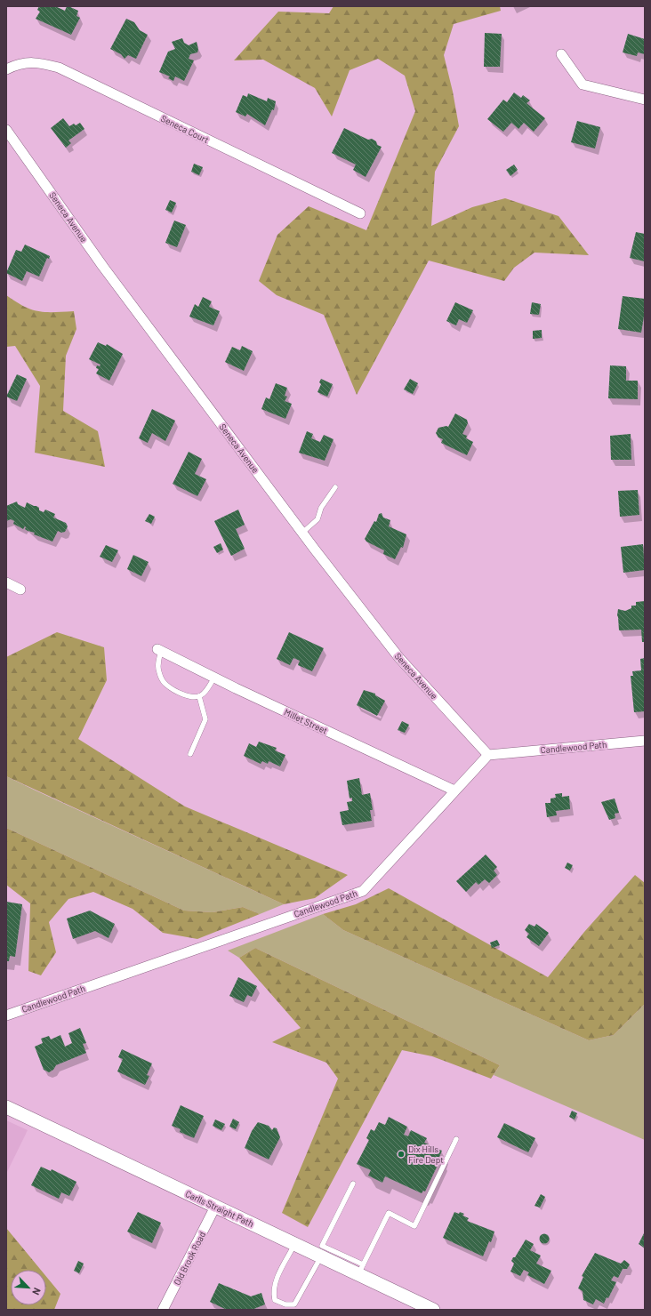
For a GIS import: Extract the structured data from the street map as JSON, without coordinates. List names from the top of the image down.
{
  "streets": {
    "street": [
      "Seneca Court",
      "Seneca Avenue",
      "Millet Street",
      "Candlewood Path",
      "Carlls Straight Path",
      "Old Brook Road"
    ]
  },
  "crossings": [
    ["Seneca Avenue", "Candlewood Path"],
    ["Millet Street", "Candlewood Path"],
    ["Carlls Straight Path", "Old Brook Road"]
  ],
  "places": ["Dix Hills Fire Dept"],
  "north": "bottom right"
}
